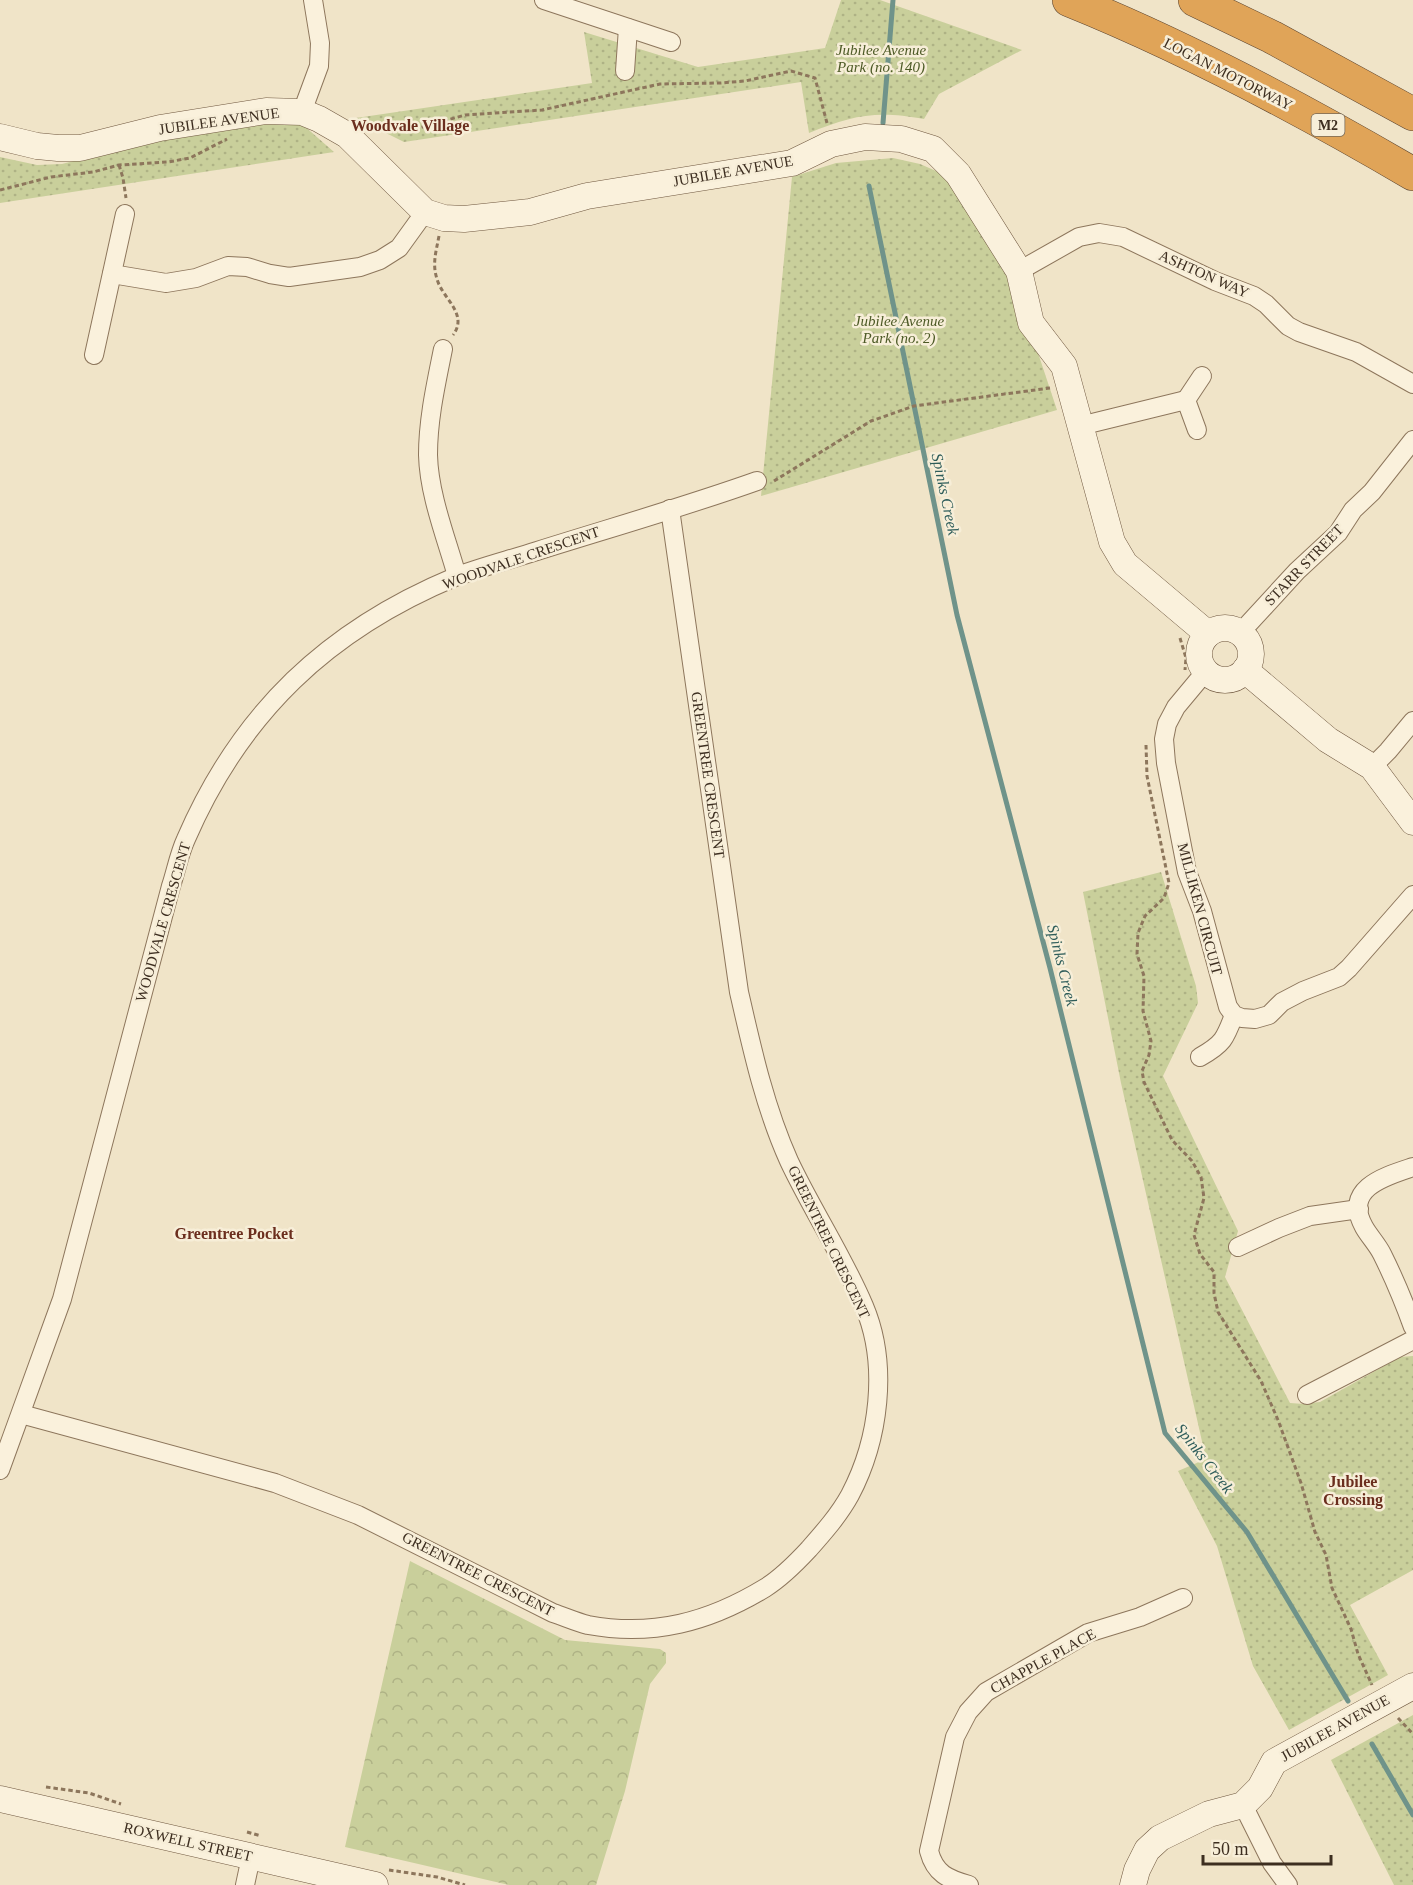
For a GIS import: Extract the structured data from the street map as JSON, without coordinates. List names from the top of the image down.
{
  "streets": {
    "highway": ["LOGAN MOTORWAY", "M2"],
    "street": [
      "JUBILEE AVENUE",
      "ASHTON WAY",
      "WOODVALE CRESCENT",
      "STARR STREET",
      "GREENTREE CRESCENT",
      "MILLIKEN CIRCUIT",
      "CHAPPLE PLACE",
      "ROXWELL STREET"
    ]
  },
  "crossings": [
    ["JUBILEE AVENUE", "ASHTON WAY"],
    ["JUBILEE AVENUE", "STARR STREET"],
    ["JUBILEE AVENUE", "MILLIKEN CIRCUIT"],
    ["WOODVALE CRESCENT", "GREENTREE CRESCENT"],
    ["STARR STREET", "MILLIKEN CIRCUIT"]
  ],
  "districts": ["Woodvale Village", "Greentree Pocket", "Jubilee Crossing"],
  "water": ["Spinks Creek"],
  "parks": ["Jubilee Avenue Park (no. 140)", "Jubilee Avenue Park (no. 2)"],
  "scale_bar": "50 m"
}
